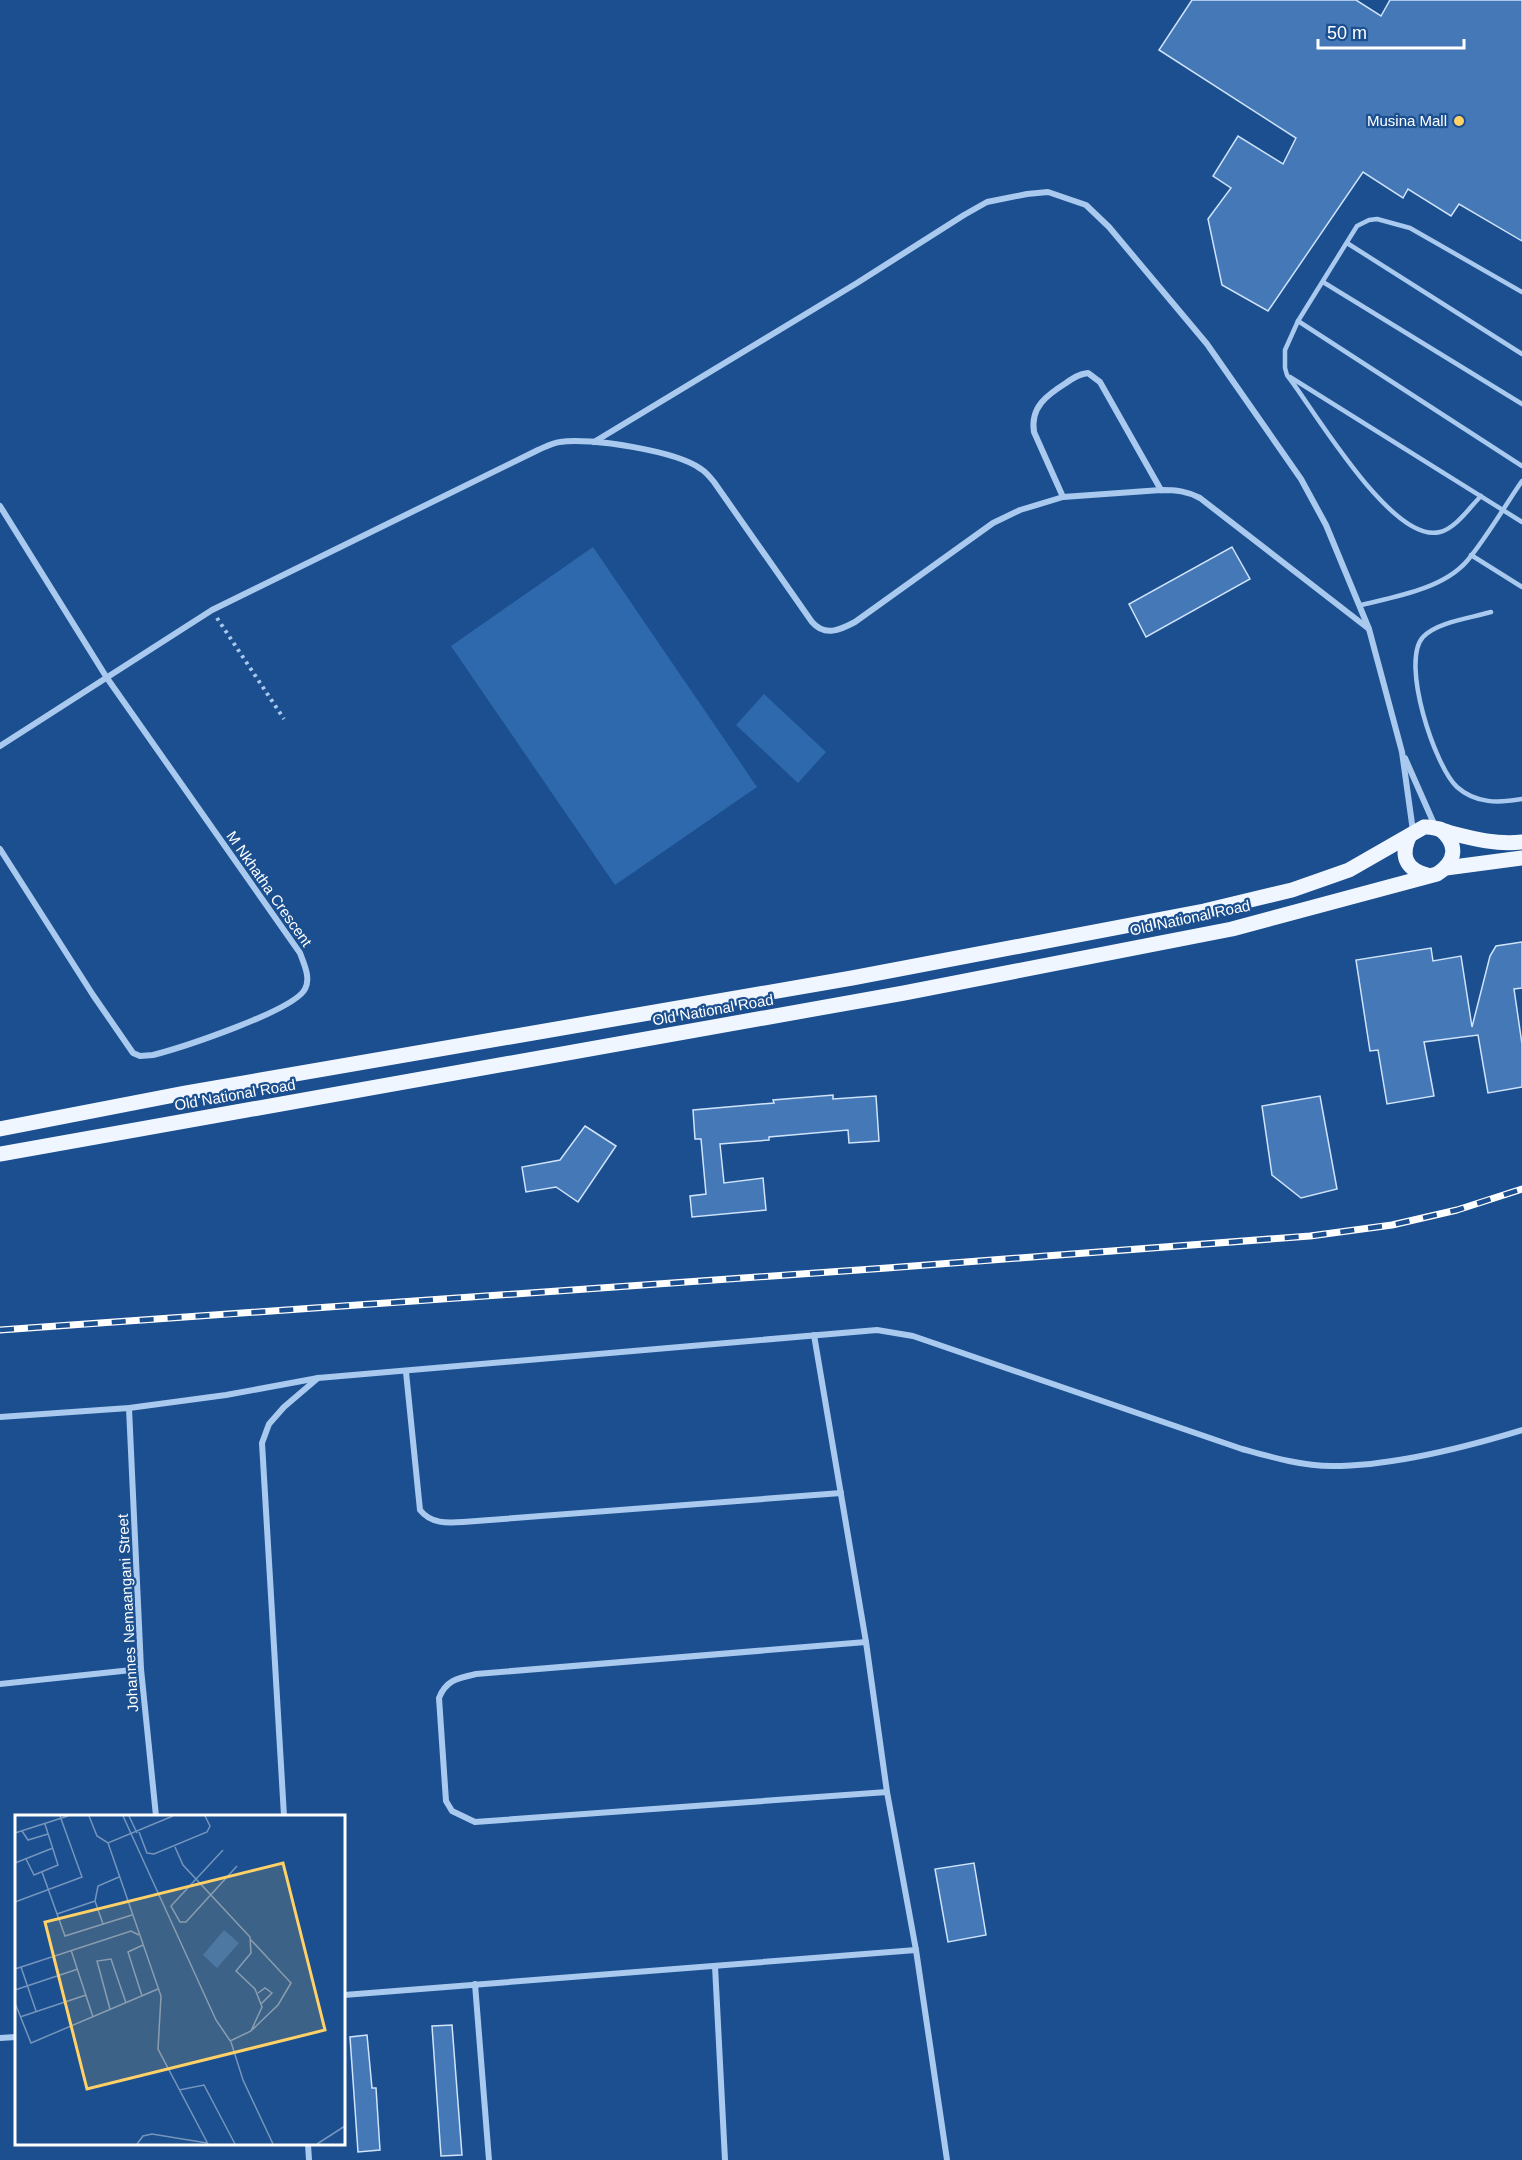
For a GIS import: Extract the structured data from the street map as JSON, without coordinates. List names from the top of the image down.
{
  "streets": {
    "main road": ["Old National Road"],
    "street": ["M Nkhatha Crescent", "Johannes Nemaangani Street"]
  },
  "places": ["Musina Mall"],
  "scale_bar": "50 m"
}
